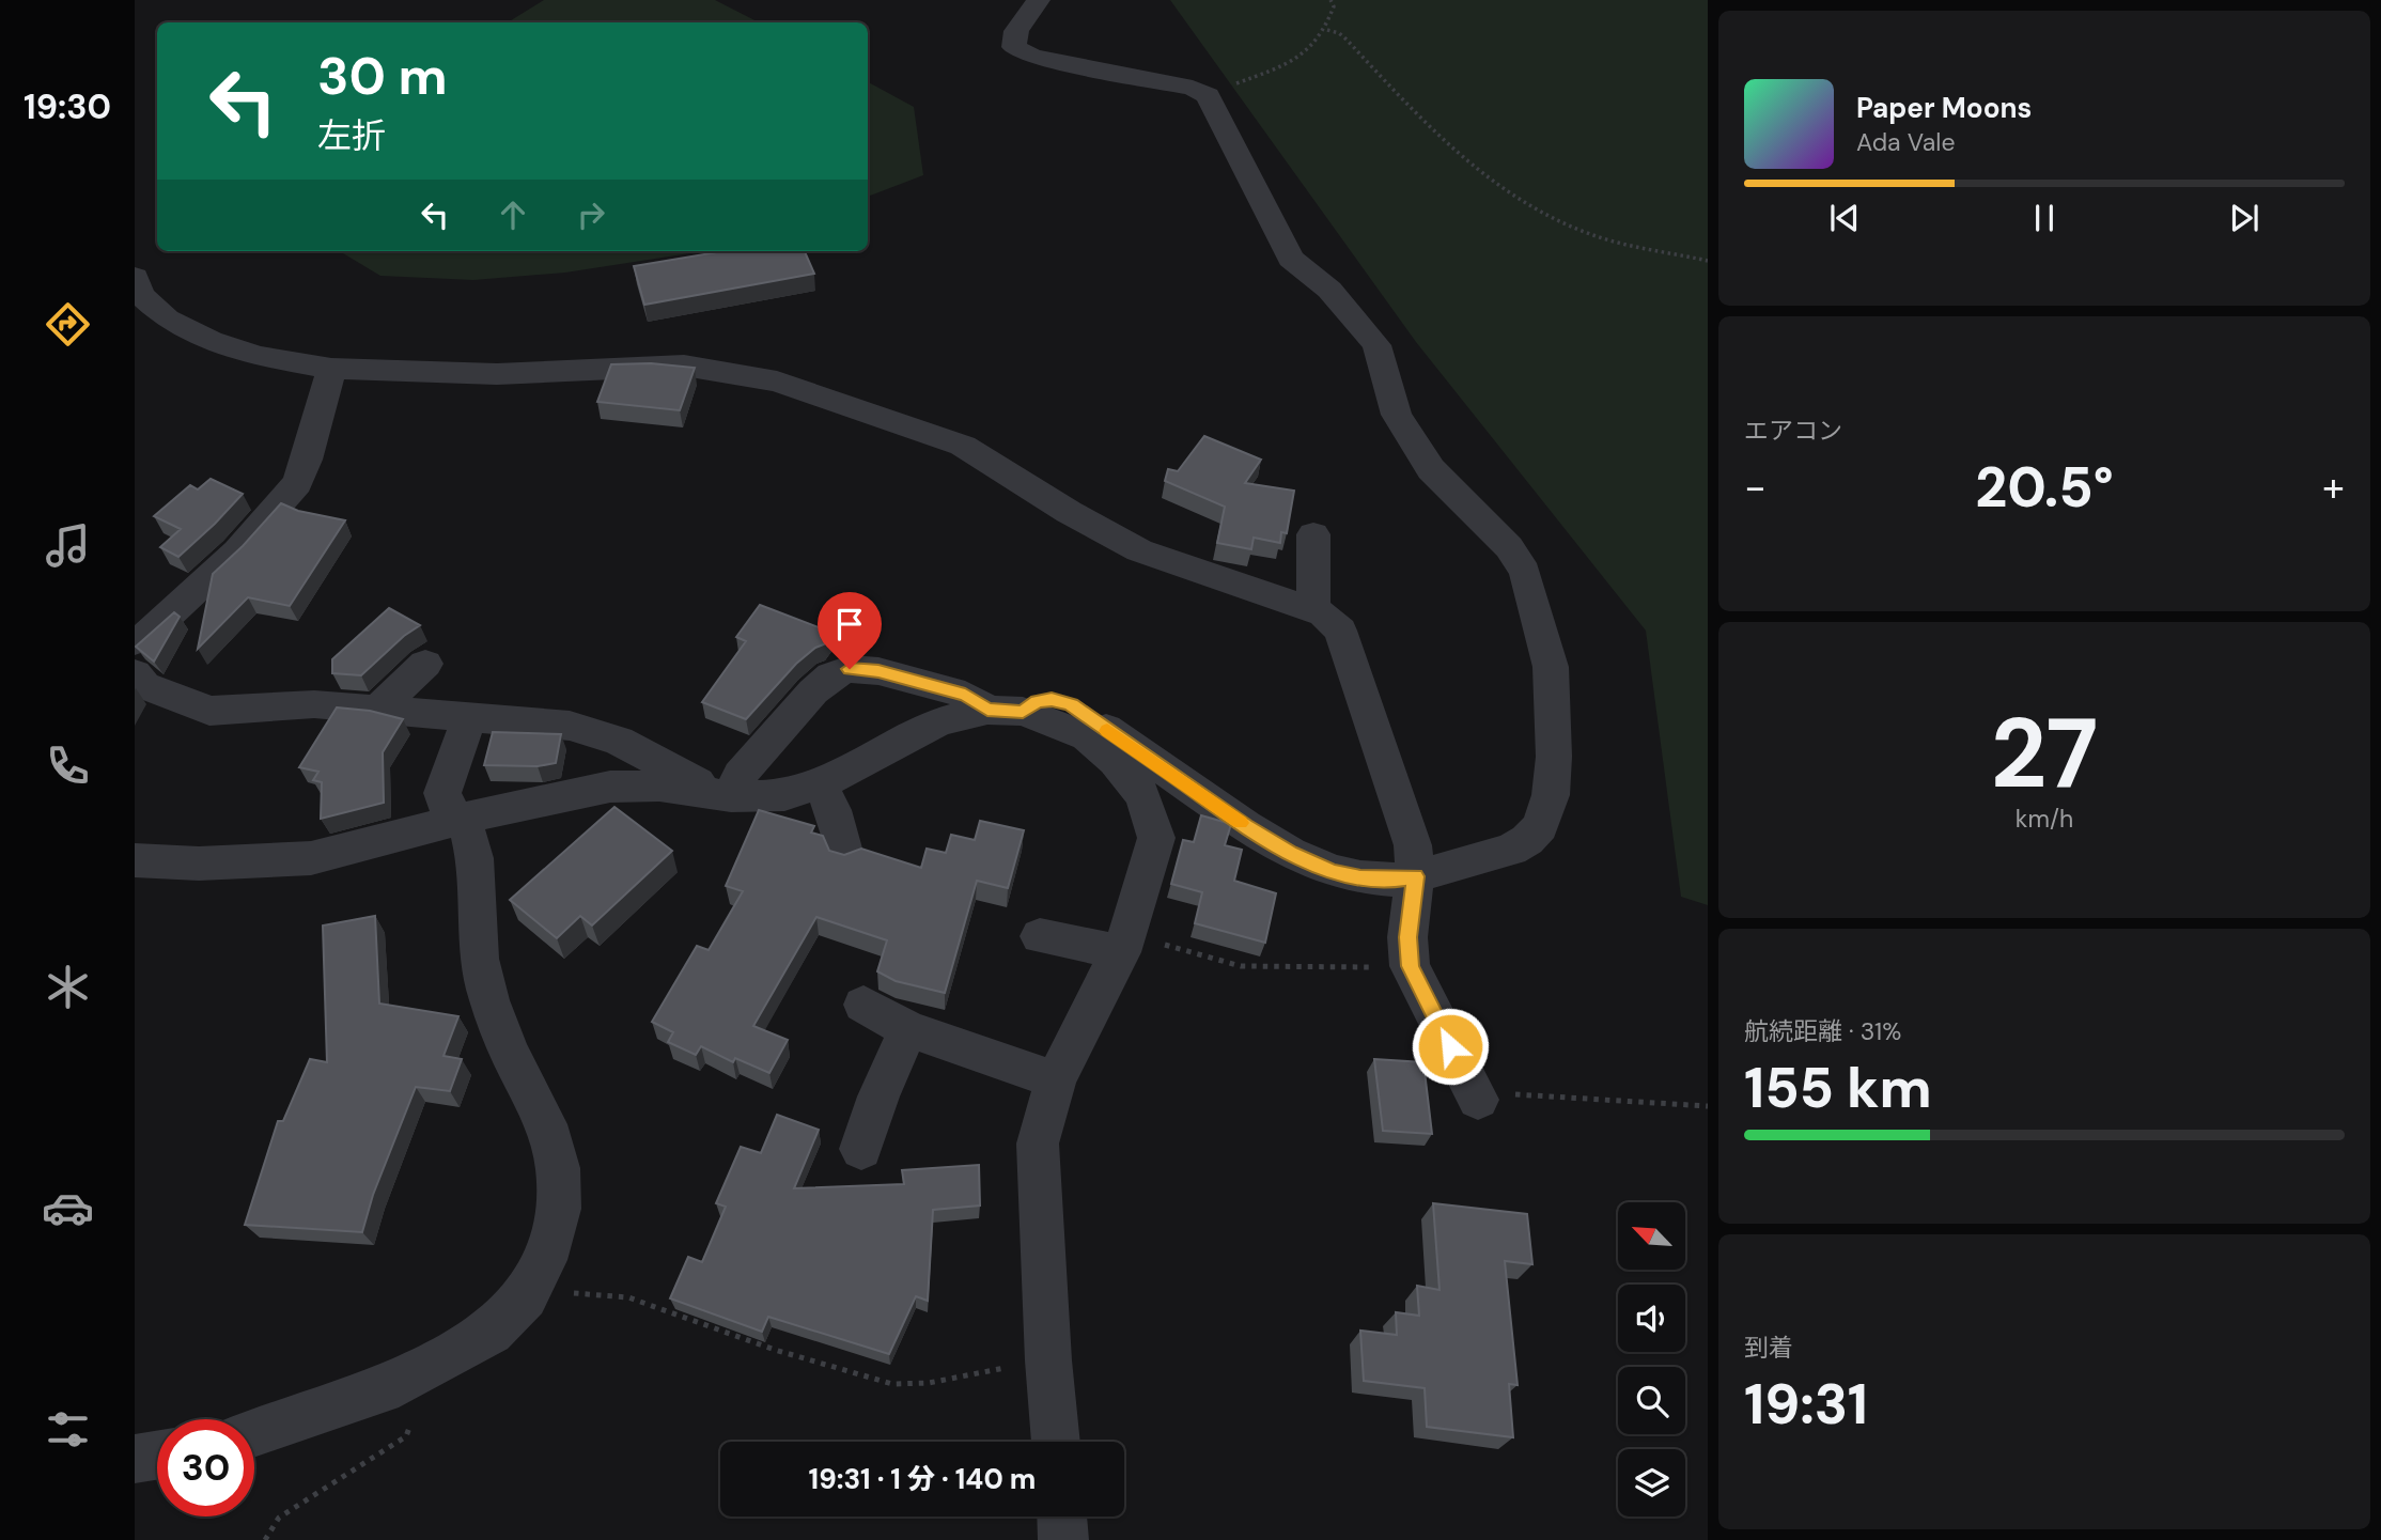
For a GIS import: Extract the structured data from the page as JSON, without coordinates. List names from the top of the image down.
{
  "north": "top left",
  "page": {
    "tabs": "19:30",
    "turn": ["30 m", "左折"],
    "song": ["Paper Moons", "Ada Vale"],
    "tile": [
      "エアコン",
      ["27", "km/h"],
      ["航続距離 · 31%", "155 km"],
      ["到着", "19:31"]
    ],
    "heat": ["−", "20.5°", "+"],
    "limit": "30",
    "trip": "19:31 · 1 分 · 140 m"
  }
}
